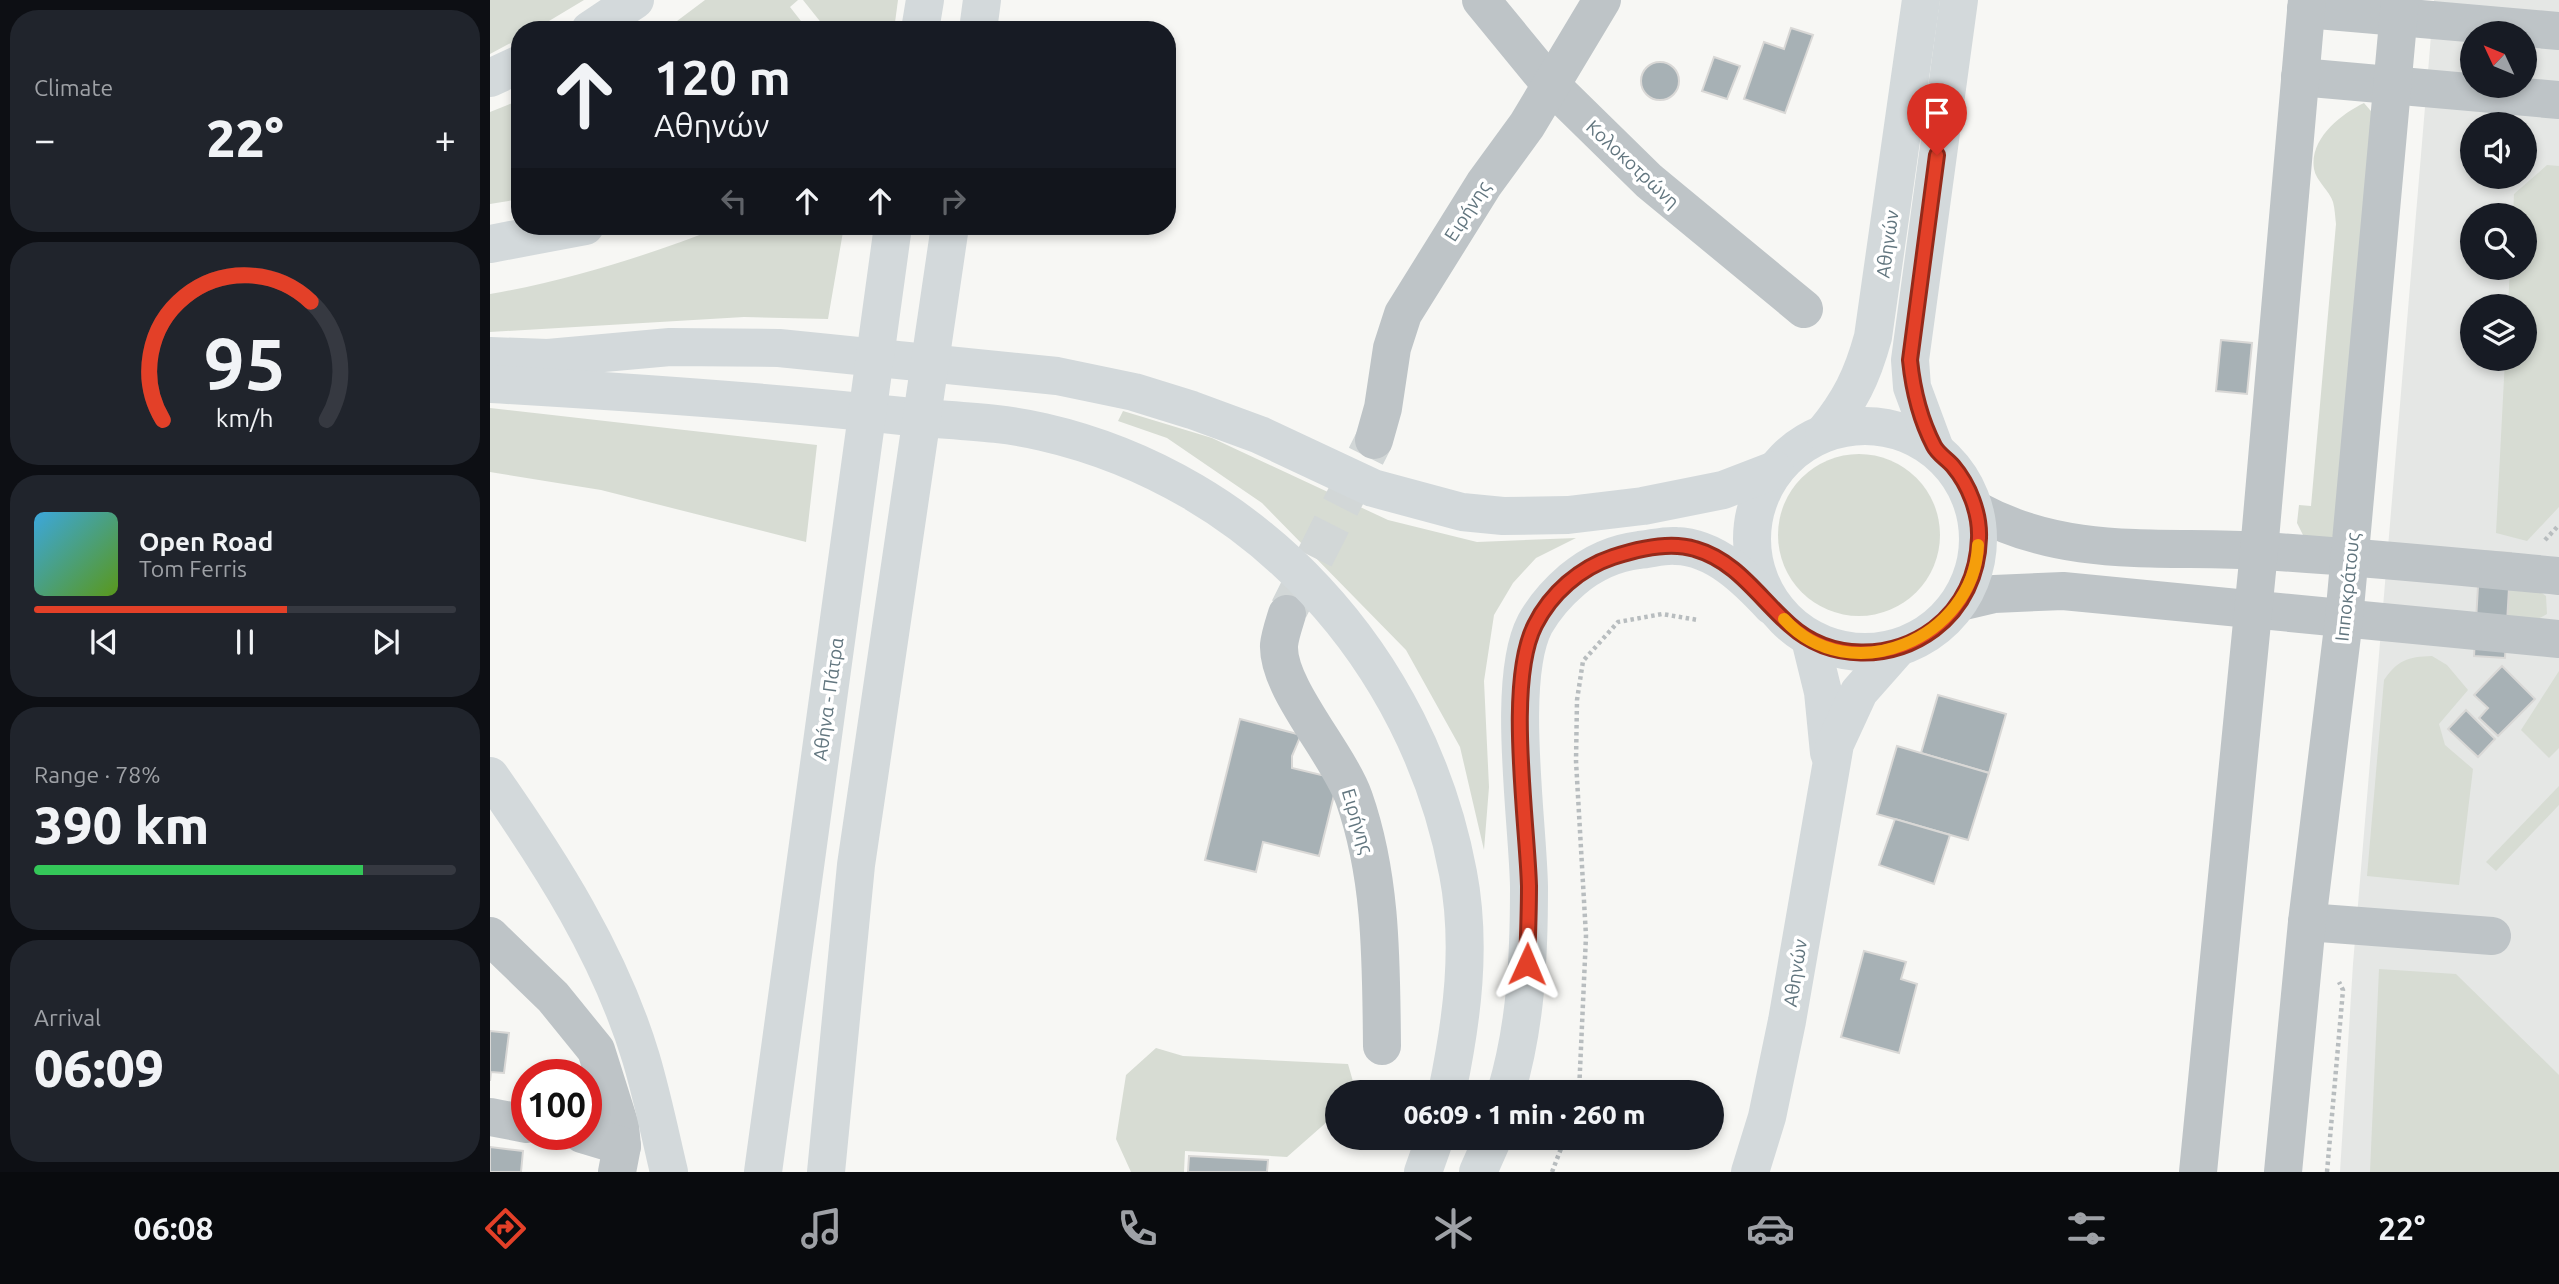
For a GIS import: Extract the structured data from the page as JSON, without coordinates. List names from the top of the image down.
{
  "streets": {
    "main road": ["Αθηνών", "Αθήνα - Πάτρα"],
    "street": ["Κολοκοτρώνη", "Ειρήνης", "Ιπποκράτους"]
  },
  "crossings": [
    ["Κολοκοτρώνη", "Ειρήνης"]
  ],
  "north": "top left",
  "page": {
    "tile": [
      "Climate",
      ["Range · 78%", "390 km"],
      ["Arrival", "06:09"]
    ],
    "turn": ["120 m", "Αθηνών"],
    "heat": ["−", "22°", "+"],
    "song": ["Open Road", "Tom Ferris"],
    "limit": "100",
    "trip": "06:09 · 1 min · 260 m",
    "tabs": ["06:08", "22°"],
    "gauge": ["95", "km/h"]
  }
}
